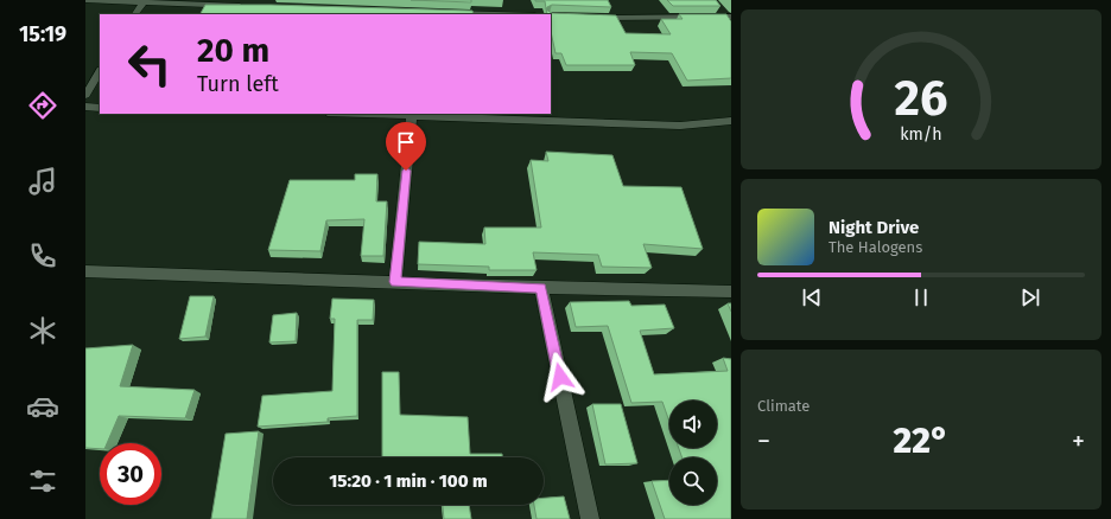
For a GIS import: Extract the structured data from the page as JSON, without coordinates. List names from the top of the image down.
{
  "page": {
    "tabs": "15:19",
    "turn": ["20 m", "Turn left"],
    "song": ["Night Drive", "The Halogens"],
    "tile": "Climate",
    "heat": ["−", "22°", "+"],
    "limit": "30",
    "trip": "15:20 · 1 min · 100 m",
    "gauge": ["26", "km/h"]
  }
}
